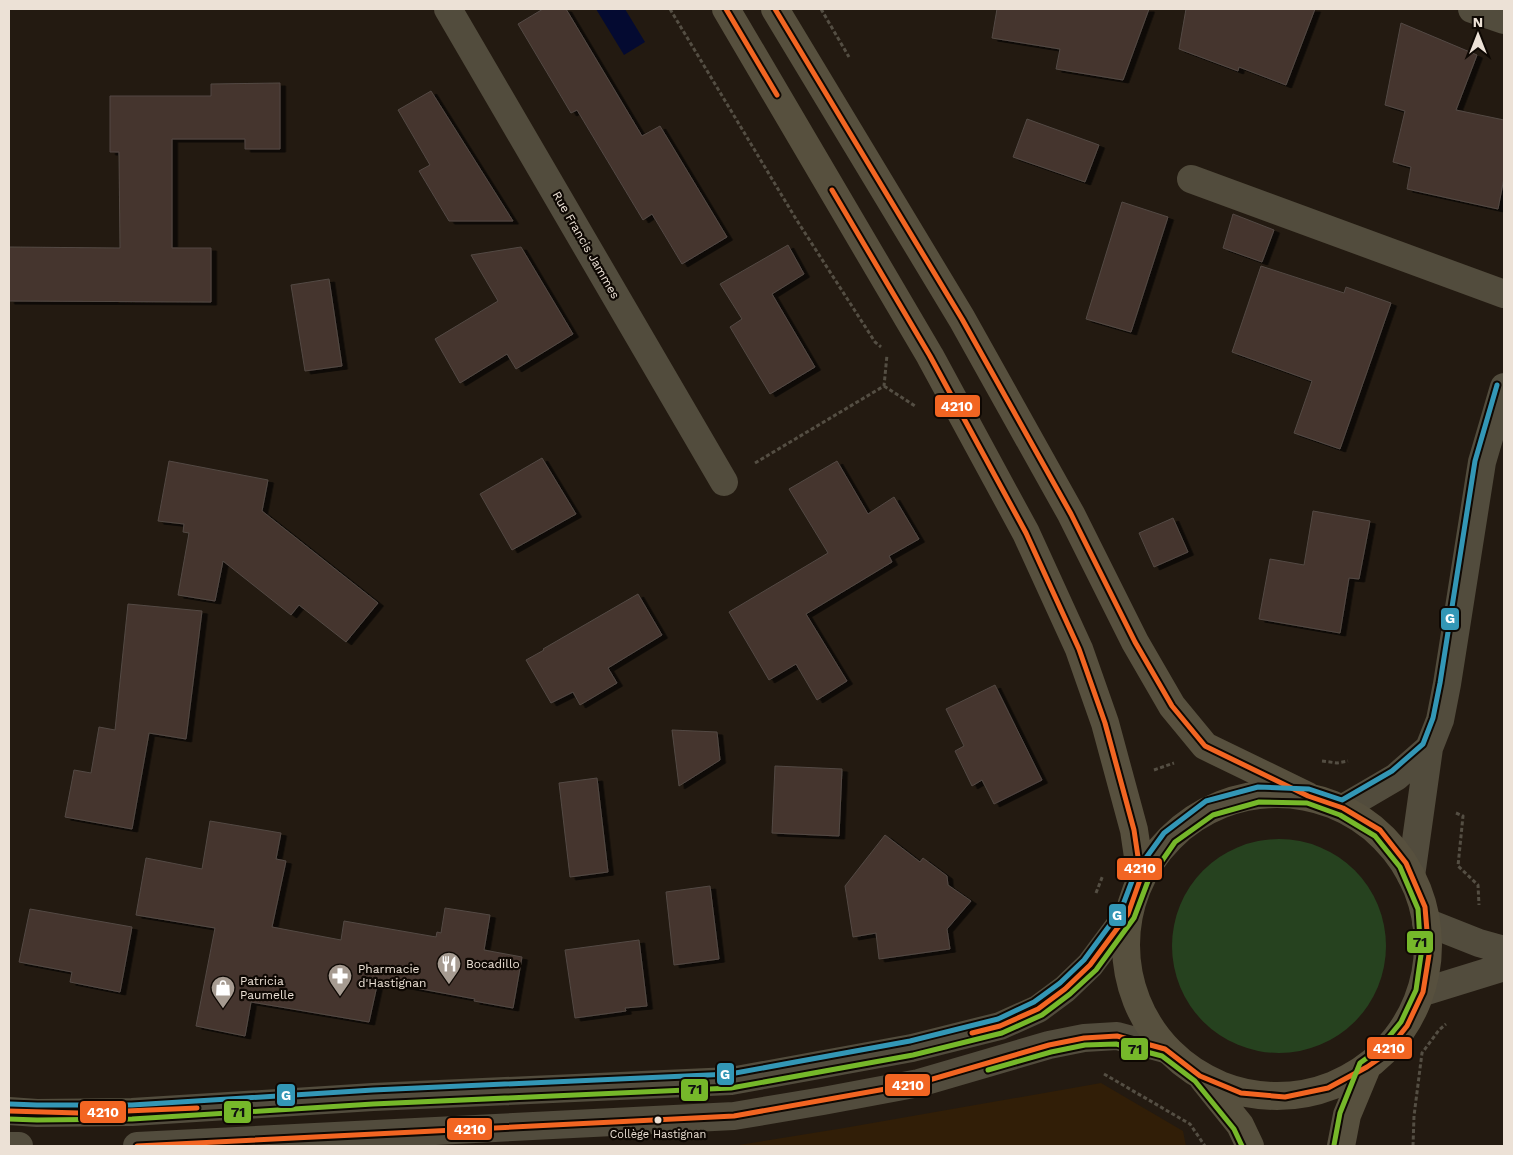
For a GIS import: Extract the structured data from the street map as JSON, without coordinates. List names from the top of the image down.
{
  "streets": {
    "street": ["Rue Francis Jammes"]
  },
  "places": {
    "restaurant": ["Bocadillo"],
    "pharmacy": ["Pharmacie d'Hastignan"],
    "shop": ["Patricia Paumelle"],
    "other": ["Collège Hastignan"]
  },
  "lines": ["transit line 4210", "transit line G", "transit line 71"],
  "north": "top"
}
